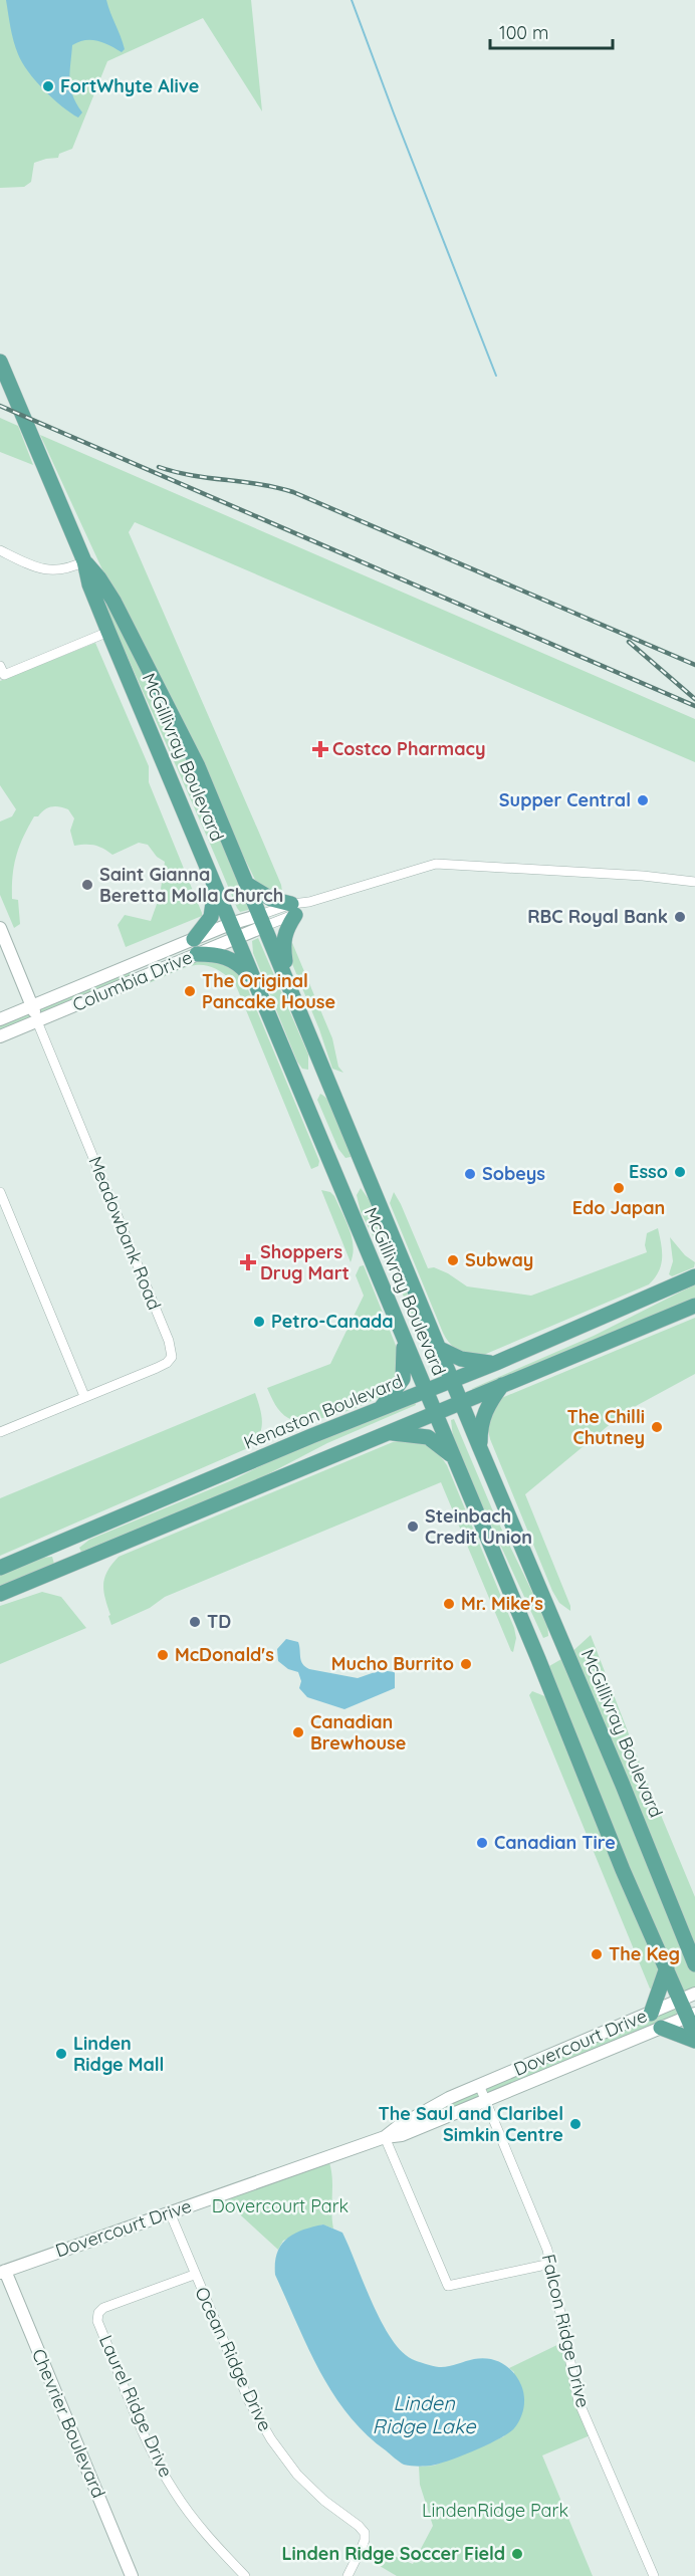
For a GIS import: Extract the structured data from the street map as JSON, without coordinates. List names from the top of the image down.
{
  "streets": {
    "main road": ["McGillivray Boulevard", "Kenaston Boulevard"],
    "street": [
      "Columbia Drive",
      "Meadowbank Road",
      "Dovercourt Drive",
      "Falcon Ridge Drive",
      "Ocean Ridge Drive",
      "Laurel Ridge Drive",
      "Chevrier Boulevard"
    ]
  },
  "crossings": [
    ["McGillivray Boulevard", "Columbia Drive"],
    ["McGillivray Boulevard", "Kenaston Boulevard"],
    ["McGillivray Boulevard", "Dovercourt Drive"],
    ["Columbia Drive", "Meadowbank Road"],
    ["Dovercourt Drive", "Falcon Ridge Drive"],
    ["Dovercourt Drive", "Ocean Ridge Drive"],
    ["Dovercourt Drive", "Chevrier Boulevard"],
    ["Ocean Ridge Drive", "Laurel Ridge Drive"]
  ],
  "water": ["Linden Ridge Lake"],
  "parks": ["Dovercourt Park", "LindenRidge Park"],
  "places": {
    "other": [
      "FortWhyte Alive",
      "Supper Central",
      "Saint Gianna Beretta Molla Church",
      "RBC Royal Bank",
      "The Original Pancake House",
      "Esso",
      "Sobeys",
      "Edo Japan",
      "Subway",
      "Petro-Canada",
      "The Chilli Chutney",
      "Steinbach Credit Union",
      "Mr. Mike's",
      "TD",
      "McDonald's",
      "Mucho Burrito",
      "Canadian Brewhouse",
      "Canadian Tire",
      "The Keg",
      "Linden Ridge Mall",
      "The Saul and Claribel Simkin Centre",
      "Linden Ridge Soccer Field"
    ],
    "health": ["Costco Pharmacy", "Shoppers Drug Mart"]
  },
  "scale_bar": "100 m"
}
